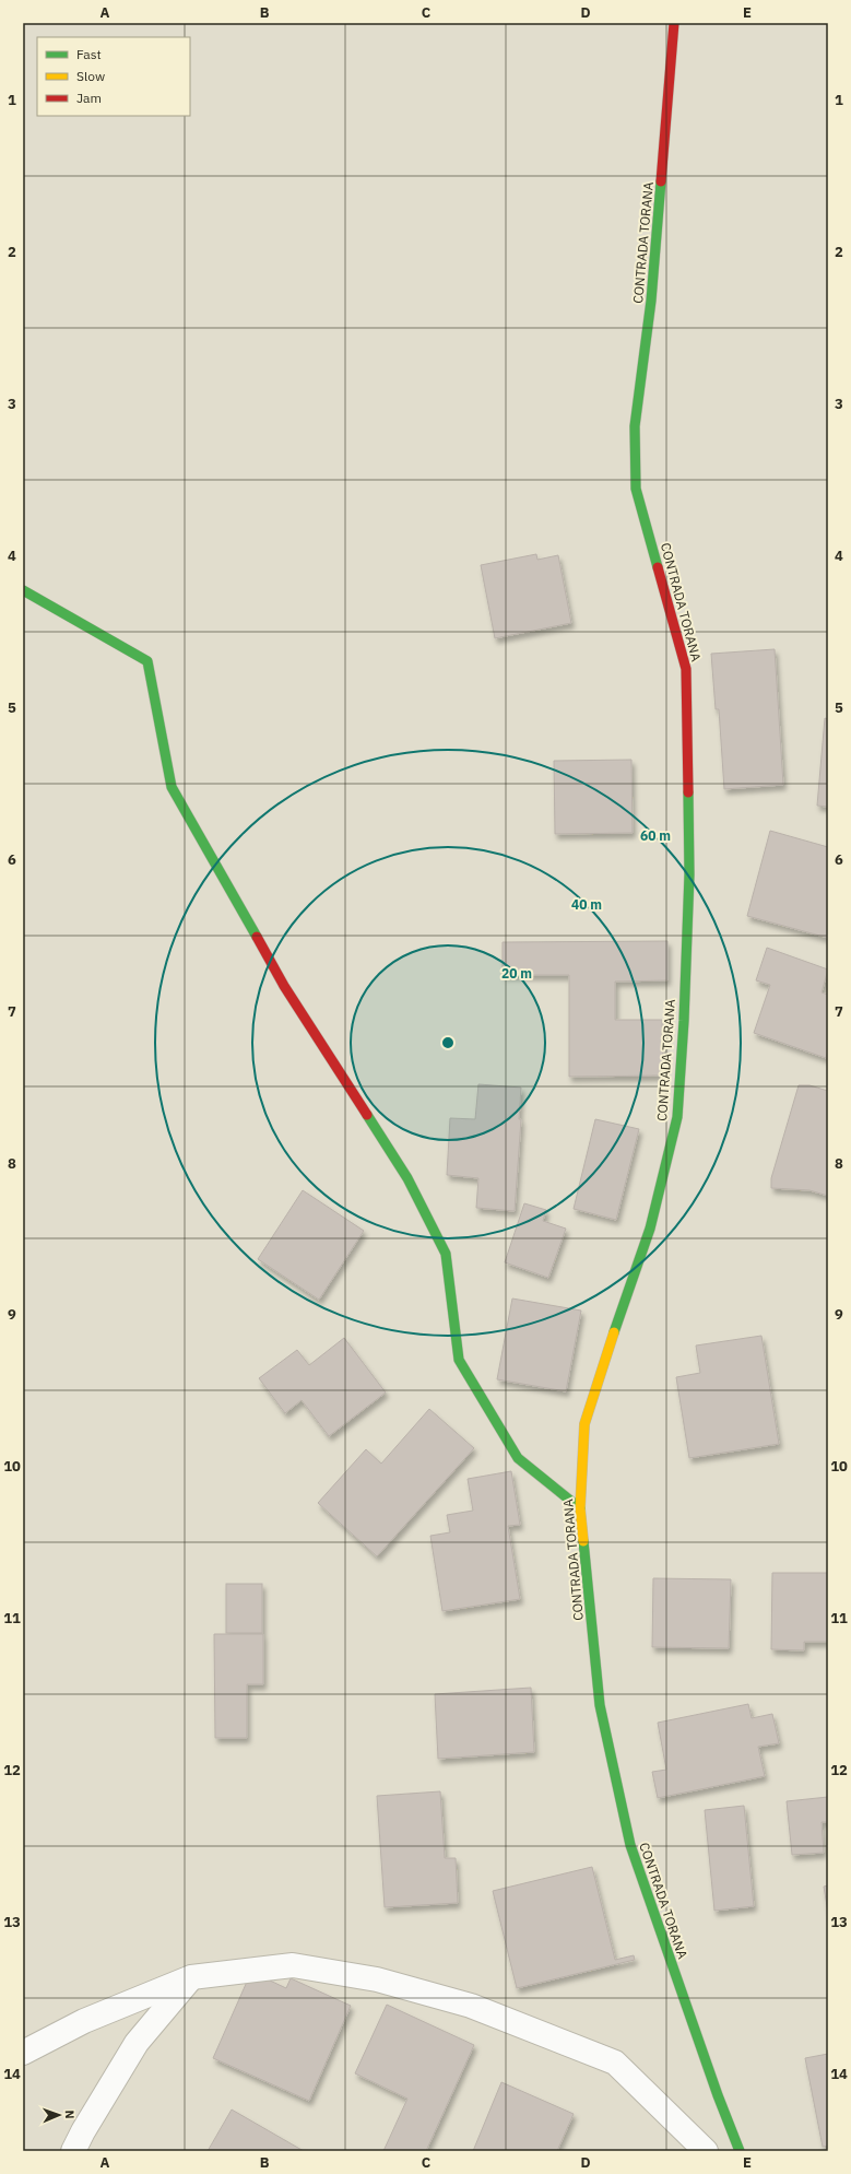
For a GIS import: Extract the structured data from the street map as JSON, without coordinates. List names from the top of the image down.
{
  "streets": {
    "street": ["CONTRADA TORANA"]
  },
  "legend": ["Fast", "Slow", "Jam"],
  "north": "right",
  "grid": {
    "columns": [
      "A",
      "B",
      "C",
      "D",
      "E"
    ],
    "rows": [
      "1",
      "2",
      "3",
      "4",
      "5",
      "6",
      "7",
      "8",
      "9",
      "10",
      "11",
      "12",
      "13",
      "14"
    ]
  },
  "rings": ["60 m", "40 m", "20 m"]
}
